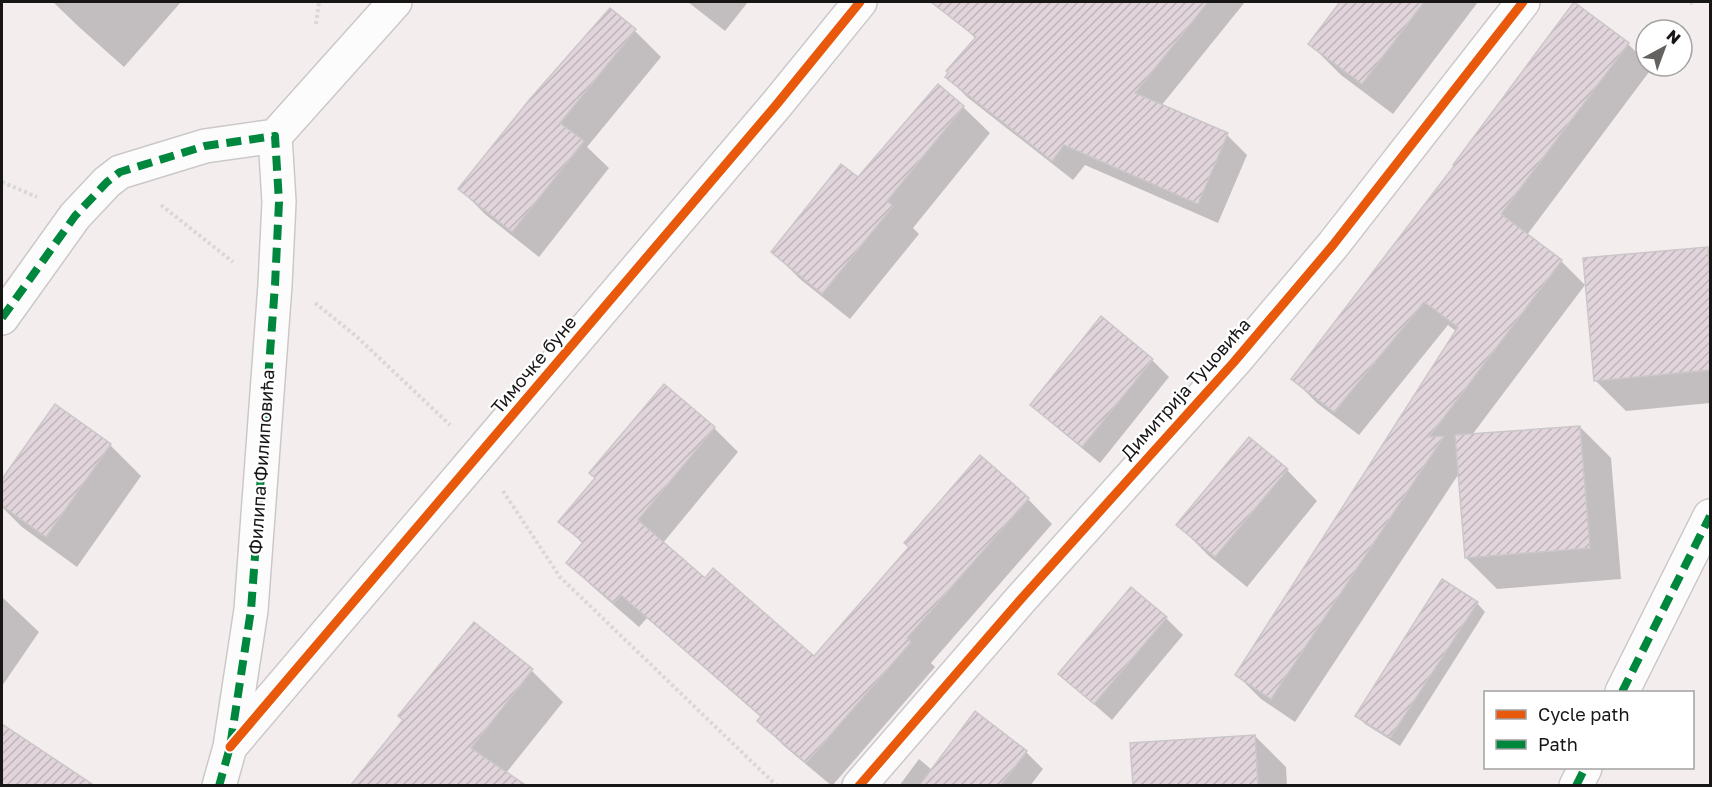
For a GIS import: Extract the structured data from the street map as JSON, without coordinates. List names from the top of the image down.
{
  "streets": {
    "street": ["Тимочке буне", "Димитрија Туцовића", "Филипа Филиповића"]
  },
  "crossings": [
    ["Тимочке буне", "Филипа Филиповића"]
  ],
  "legend": ["Cycle path", "Path"],
  "north": "top right"
}
